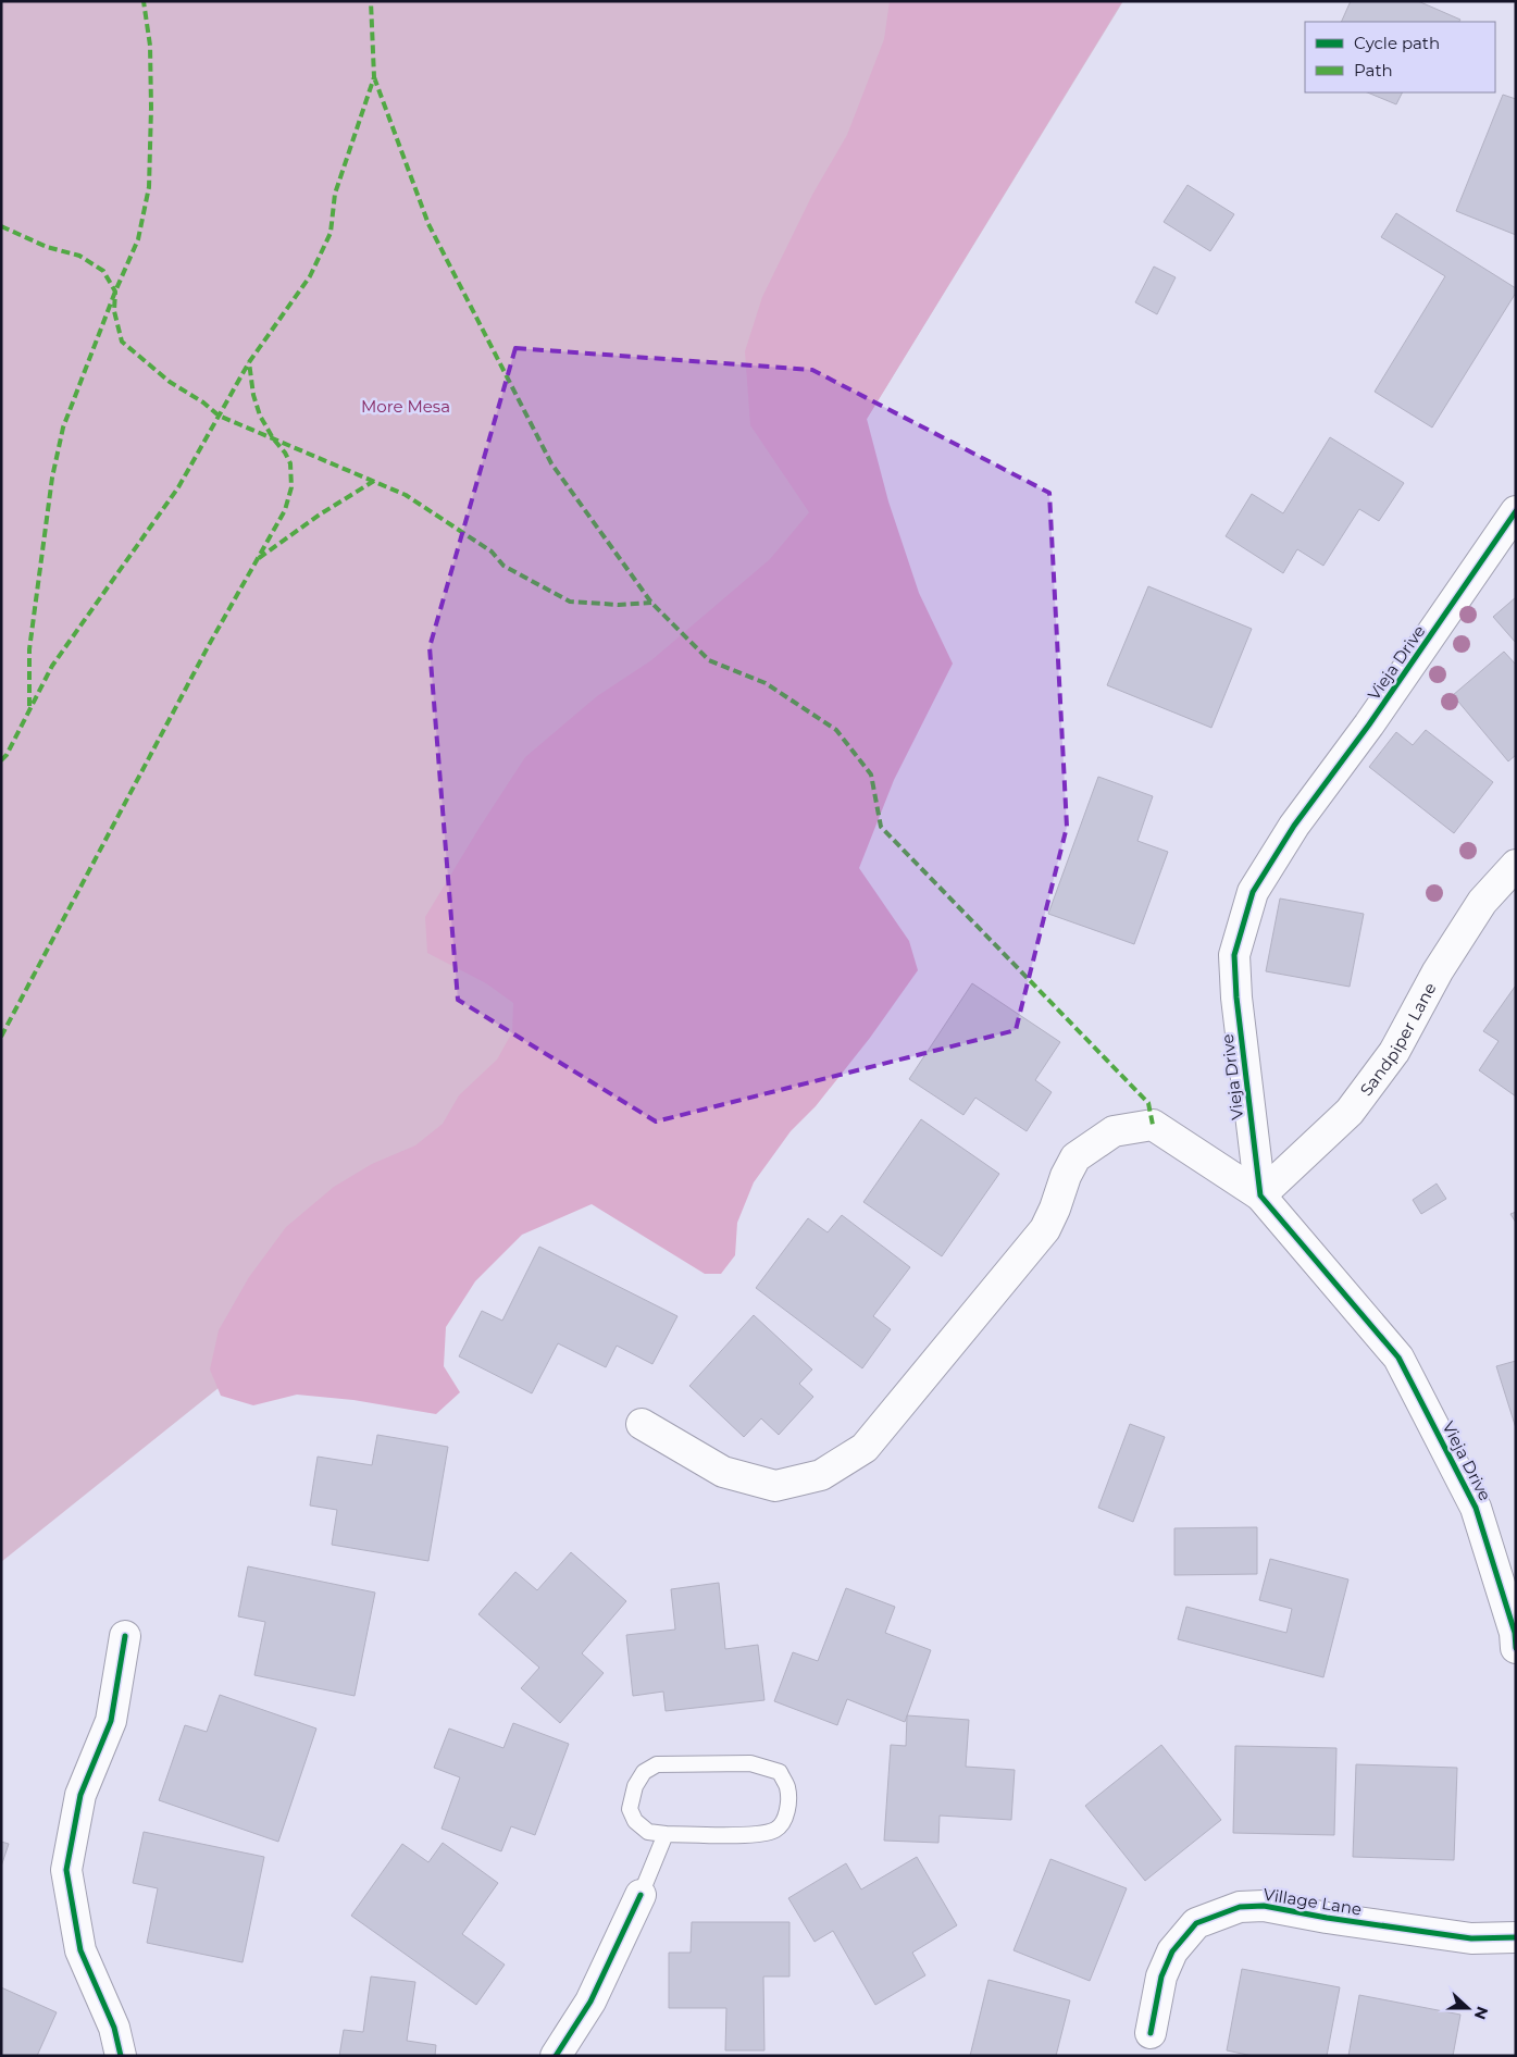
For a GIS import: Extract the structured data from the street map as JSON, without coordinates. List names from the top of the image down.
{
  "streets": {
    "street": ["Vieja Drive", "Sandpiper Lane", "Village Lane"]
  },
  "crossings": [
    ["Vieja Drive", "Sandpiper Lane"]
  ],
  "parks": ["More Mesa"],
  "legend": ["Cycle path", "Path"],
  "north": "right"
}
